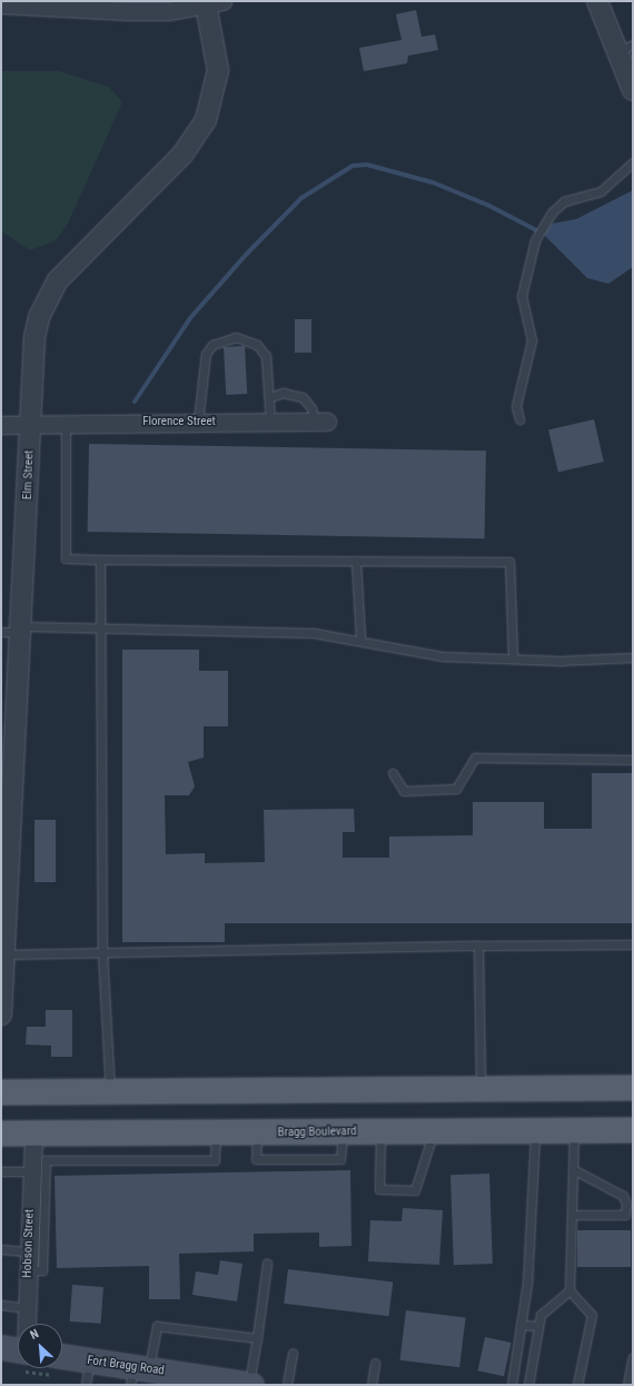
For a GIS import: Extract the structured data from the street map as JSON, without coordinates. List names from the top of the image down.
{
  "streets": {
    "main road": ["Bragg Boulevard", "Fort Bragg Road"],
    "street": ["Florence Street", "Elm Street", "Hobson Street"]
  },
  "crossings": [
    ["Florence Street", "Elm Street"],
    ["Bragg Boulevard", "Hobson Street"]
  ],
  "north": "top left"
}
